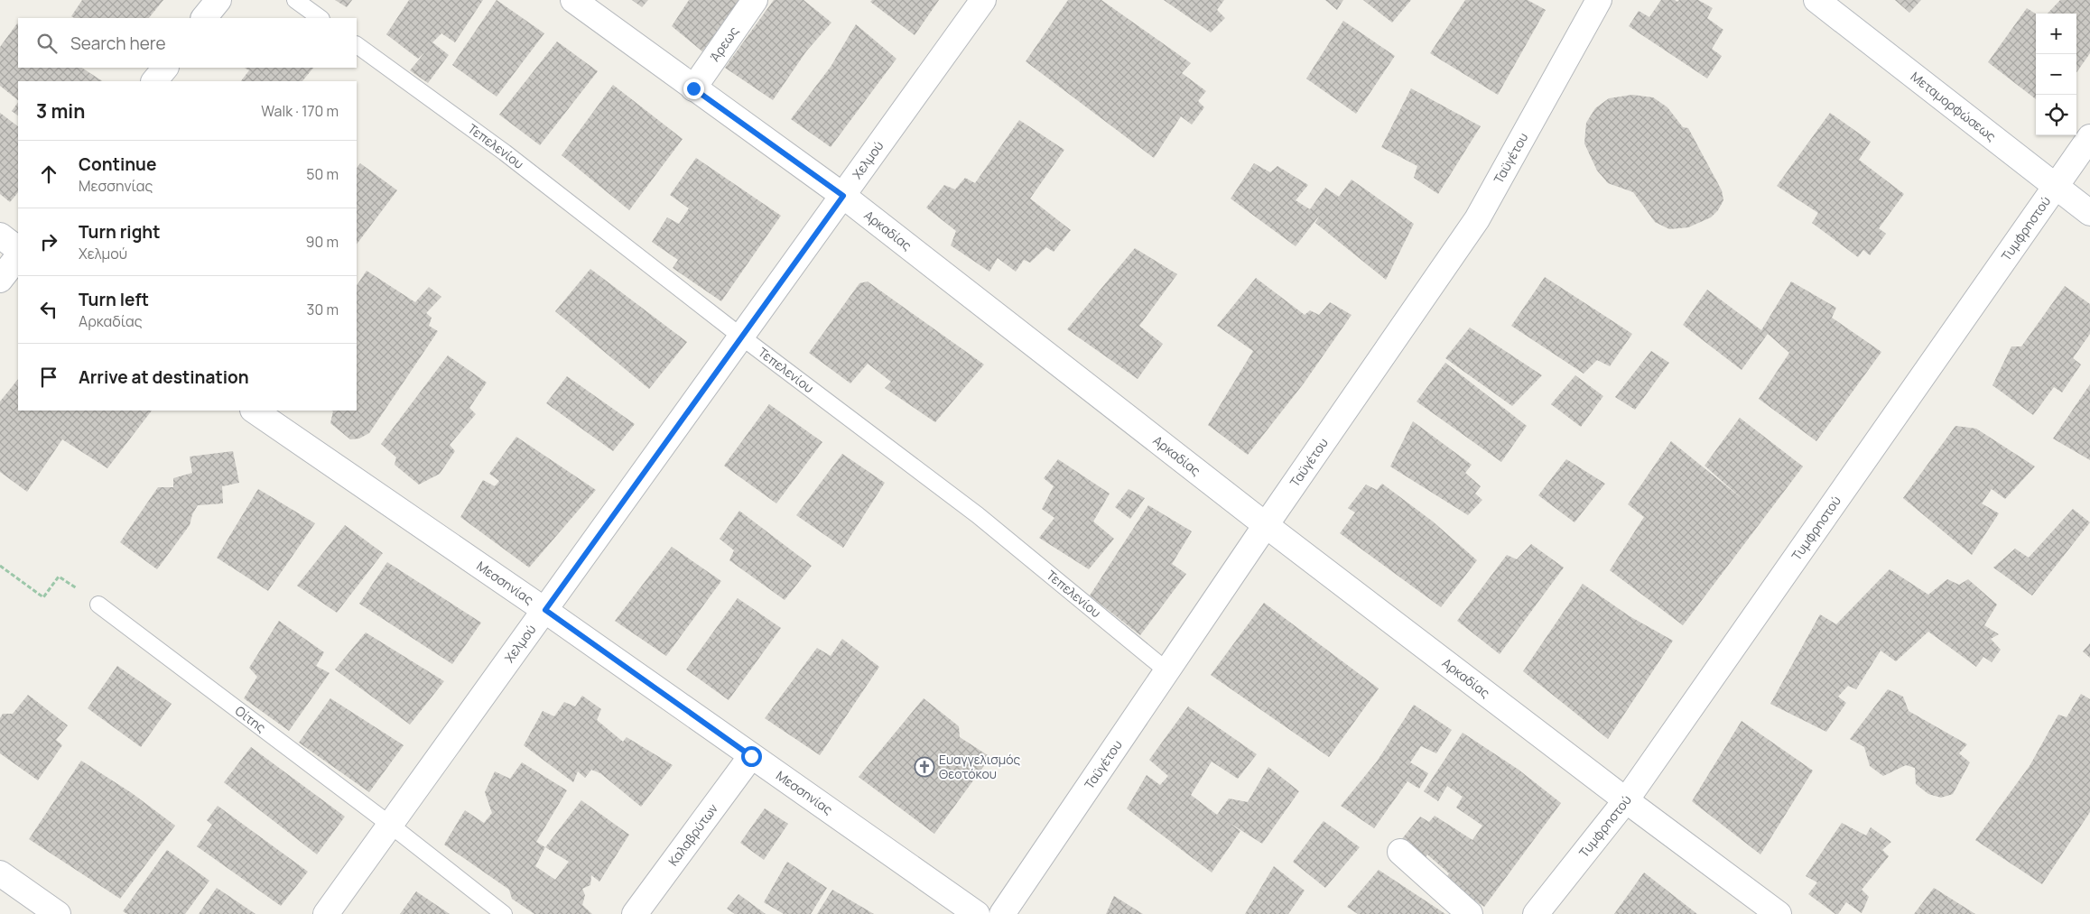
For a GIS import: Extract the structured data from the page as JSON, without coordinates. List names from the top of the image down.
{
  "streets": {
    "street": [
      "Άρεως",
      "Μεταμορφώσεως",
      "Ταϋγέτου",
      "Χελμού",
      "Τυμφρηστού",
      "Αρκαδίας",
      "Μεσσηνίας",
      "Καλαβρύτων"
    ],
    "lane": ["Τεπελενίου", "Οίτης"]
  },
  "crossings": [
    ["Άρεως", "Αρκαδίας"],
    ["Μεταμορφώσεως", "Τυμφρηστού"],
    ["Τεπελενίου", "Ταϋγέτου"],
    ["Τεπελενίου", "Χελμού"],
    ["Ταϋγέτου", "Αρκαδίας"],
    ["Χελμού", "Αρκαδίας"],
    ["Χελμού", "Μεσσηνίας"],
    ["Χελμού", "Οίτης"],
    ["Τυμφρηστού", "Αρκαδίας"],
    ["Μεσσηνίας", "Καλαβρύτων"]
  ],
  "places": {
    "church": ["Ευαγγελισμός Θεοτόκου"]
  },
  "page": {
    "map_buttons": ["+", "−"],
    "search": "Search here",
    "heading": ["3 min", "Walk · 170 m"],
    "list": [
      ["Continue", "Μεσσηνίας", "50 m"],
      ["Turn right", "Χελμού", "90 m"],
      ["Turn left", "Αρκαδίας", "30 m"],
      "Arrive at destination"
    ]
  }
}
